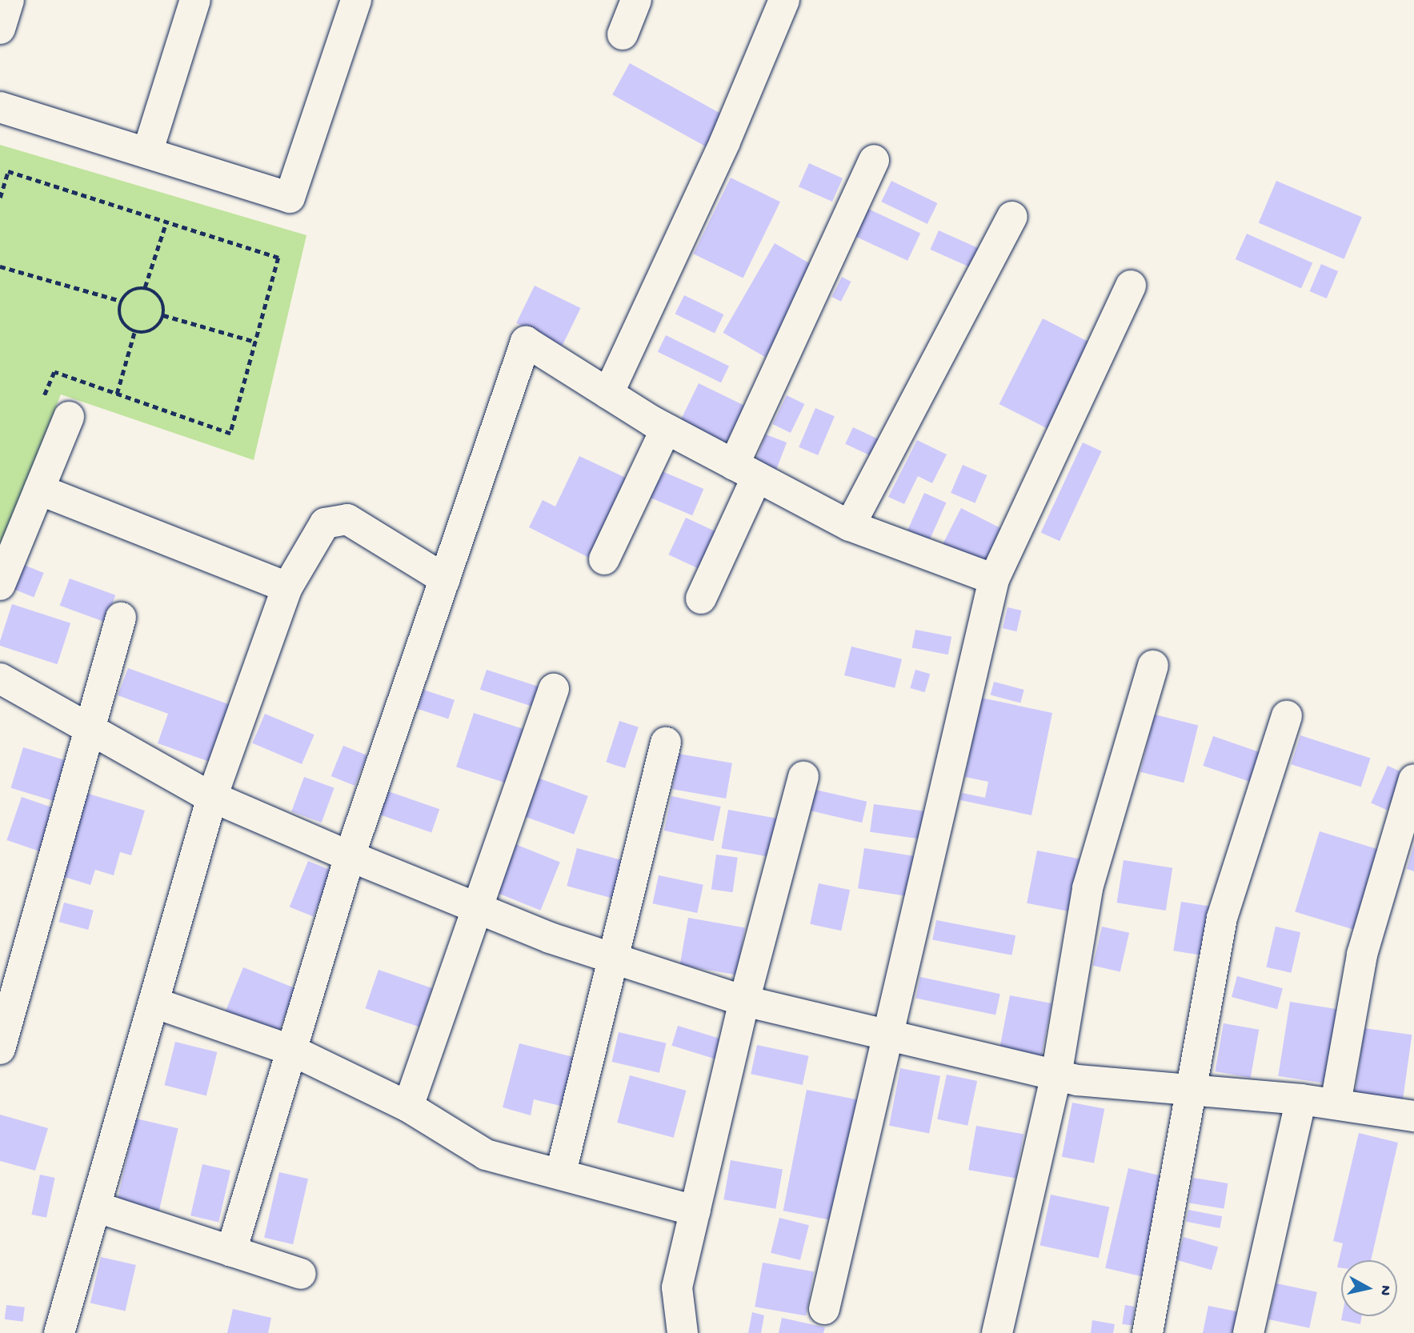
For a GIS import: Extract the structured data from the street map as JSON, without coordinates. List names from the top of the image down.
{
  "north": "right"
}
